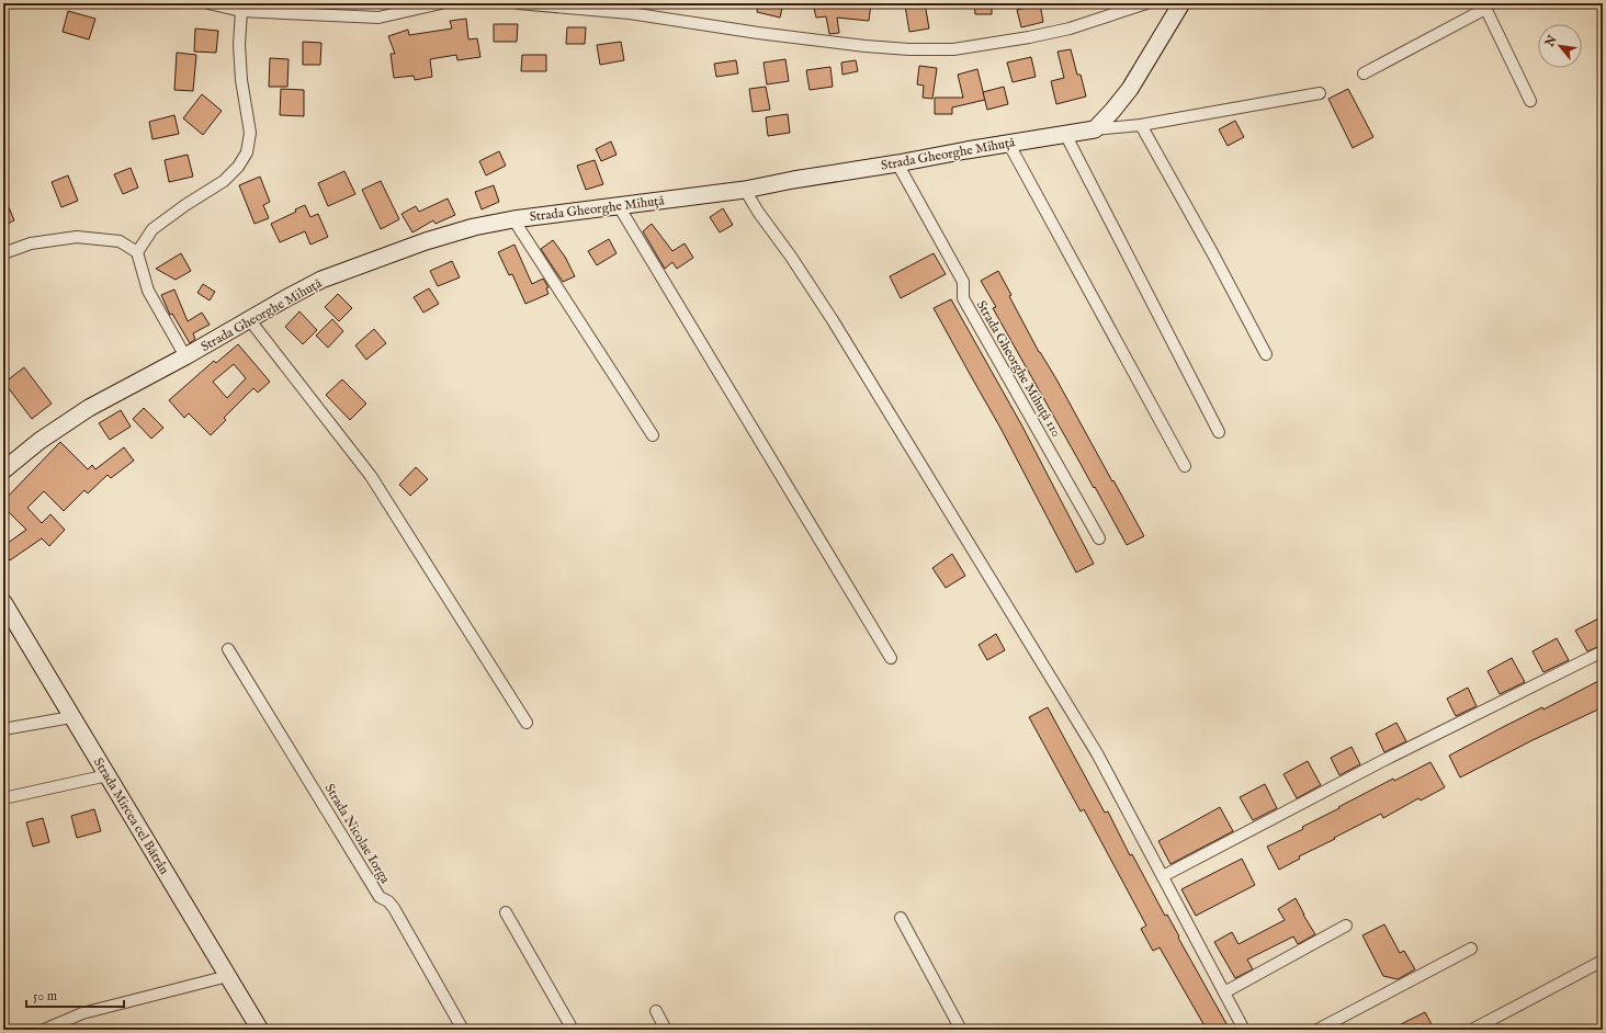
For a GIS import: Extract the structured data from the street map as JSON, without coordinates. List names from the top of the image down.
{
  "streets": {
    "street": [
      "Strada Gheorghe Mihuță",
      "Strada Gheorghe Mihuță 110",
      "Strada Mircea cel Bătrân",
      "Strada Nicolae Iorga"
    ]
  },
  "crossings": [
    ["Strada Gheorghe Mihuță", "Strada Gheorghe Mihuță 110"]
  ],
  "scale_bar": "50 m",
  "north": "top left"
}
